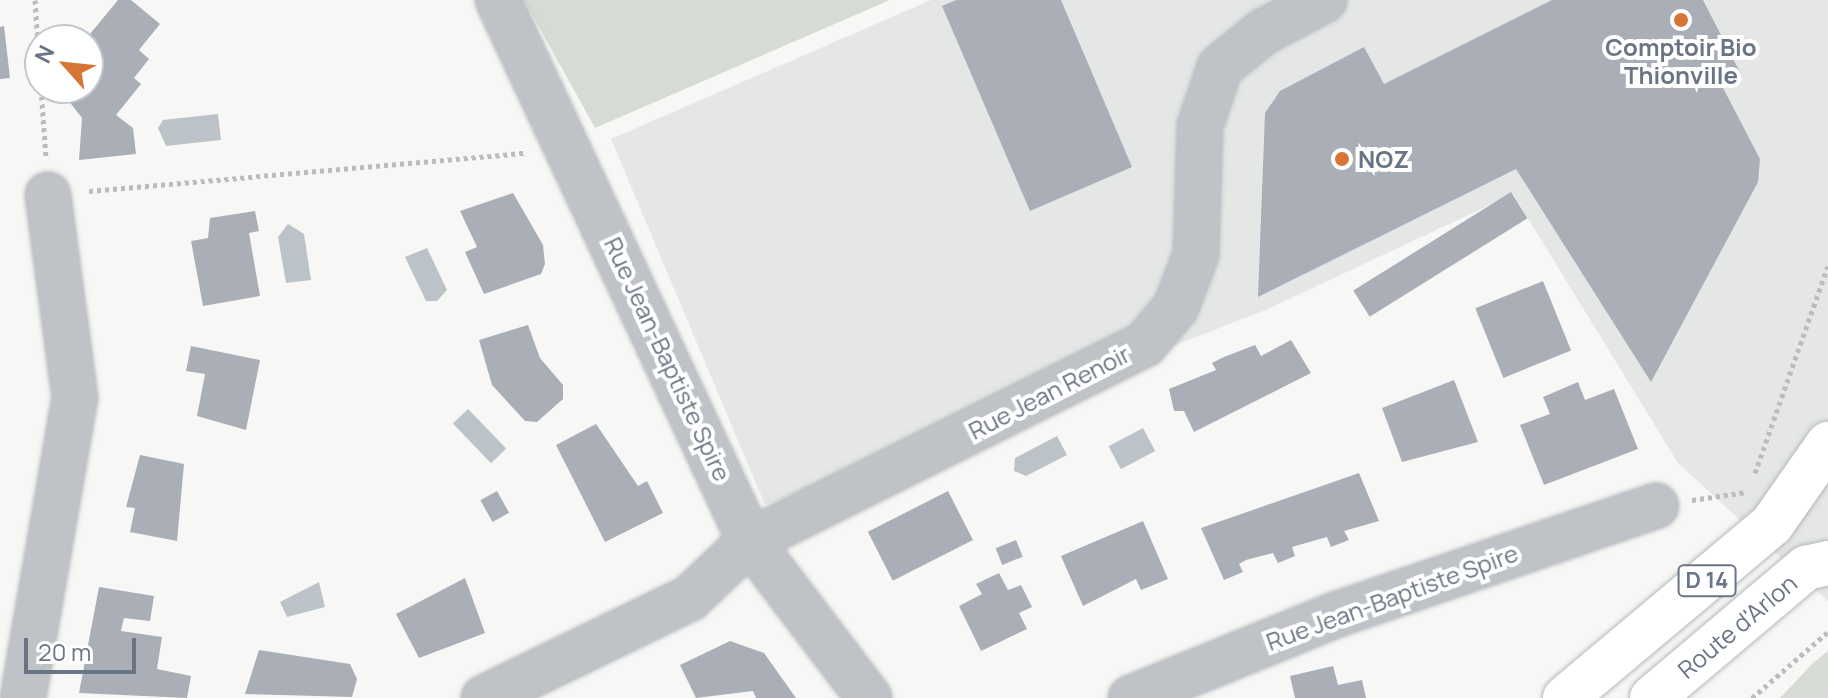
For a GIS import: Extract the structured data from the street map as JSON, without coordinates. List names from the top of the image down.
{
  "streets": {
    "main road": ["D 14", "Route d'Arlon"],
    "street": ["Rue Jean-Baptiste Spire", "Rue Jean Renoir"]
  },
  "crossings": [
    ["Rue Jean-Baptiste Spire", "Rue Jean Renoir"]
  ],
  "places": ["Comptoir Bio Thionville", "NOZ"],
  "scale_bar": "20 m",
  "north": "top left"
}
